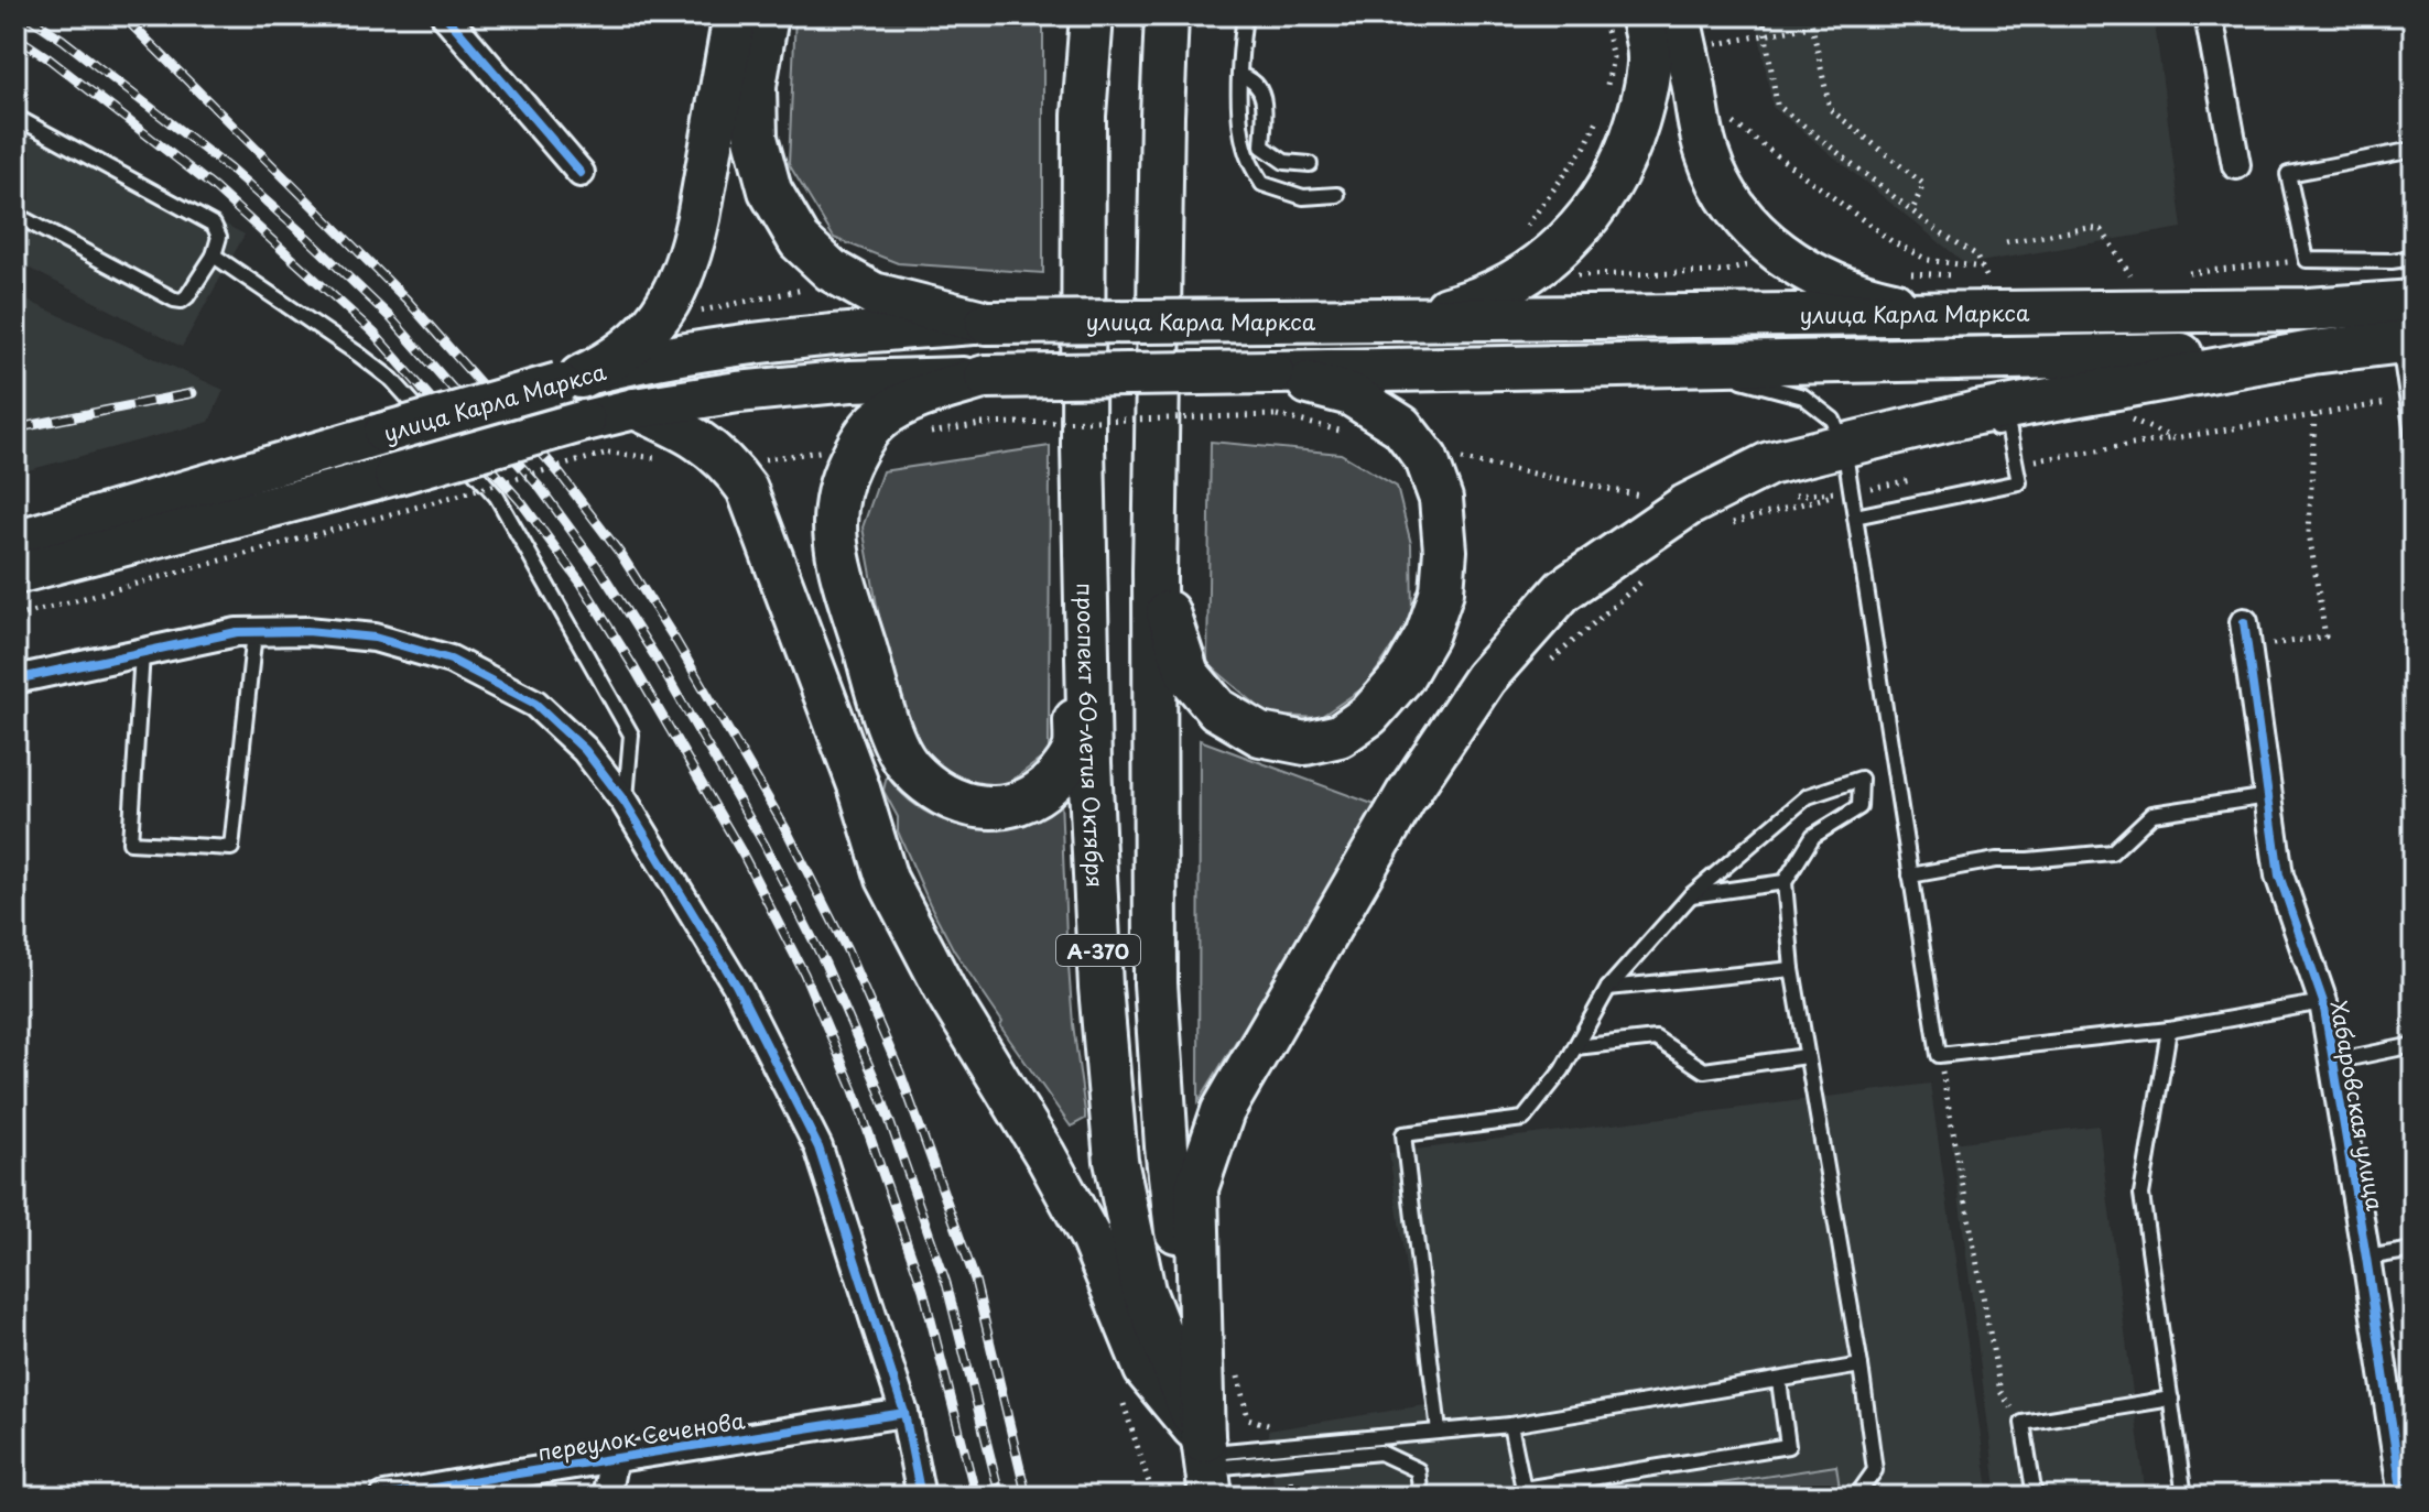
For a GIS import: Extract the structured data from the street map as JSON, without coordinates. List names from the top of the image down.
{
  "streets": {
    "highway": ["улица Карла Маркса", "проспект 60-летия Октября", "А-370"],
    "street": ["Хабаровская улица", "переулок Сеченова"]
  },
  "crossings": [
    ["проспект 60-летия Октября", "А-370"]
  ]
}
